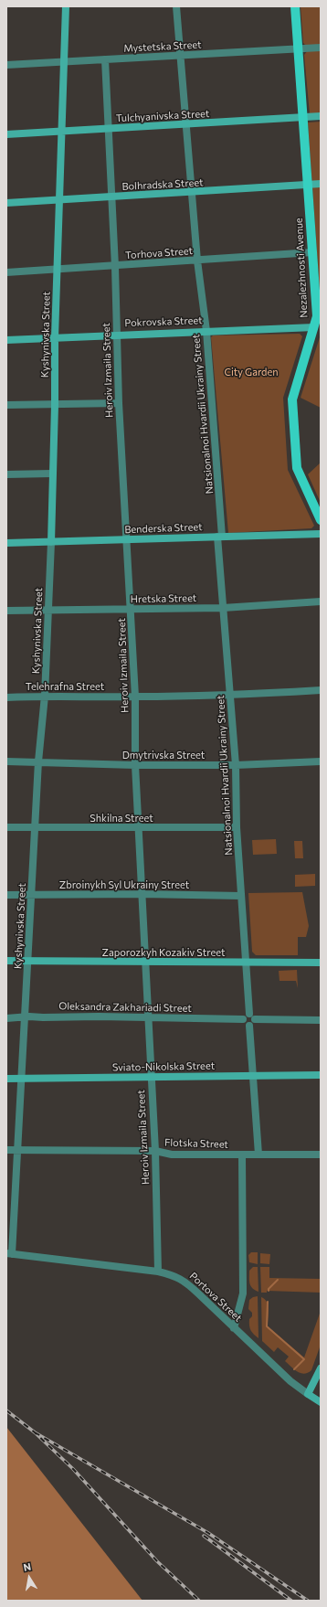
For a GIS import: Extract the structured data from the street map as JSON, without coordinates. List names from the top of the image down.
{
  "streets": {
    "main road": [
      "Tulchyanivska Street",
      "Bolhradska Street",
      "Nezalezhnosti Avenue",
      "Pokrovska Street",
      "Kyshynivska Street",
      "Benderska Street",
      "Zaporozkyh Kozakiv Street",
      "Sviato-Nikolska Street",
      "Portova Street"
    ],
    "street": [
      "Mystetska Street",
      "Torhova Street",
      "Heroiv Izmaila Street",
      "Natsionalnoi Hvardii Ukrainy Street",
      "Hretska Street",
      "Telehrafna Street",
      "Dmytrivska Street",
      "Shkilna Street",
      "Zbroinykh Syl Ukrainy Street",
      "Oleksandra Zakhariadi Street",
      "Flotska Street"
    ]
  },
  "crossings": [
    ["Mystetska Street", "Nezalezhnosti Avenue"],
    ["Mystetska Street", "Kyshynivska Street"],
    ["Mystetska Street", "Heroiv Izmaila Street"],
    ["Mystetska Street", "Natsionalnoi Hvardii Ukrainy Street"],
    ["Tulchyanivska Street", "Nezalezhnosti Avenue"],
    ["Tulchyanivska Street", "Kyshynivska Street"],
    ["Tulchyanivska Street", "Heroiv Izmaila Street"],
    ["Tulchyanivska Street", "Natsionalnoi Hvardii Ukrainy Street"],
    ["Bolhradska Street", "Nezalezhnosti Avenue"],
    ["Bolhradska Street", "Kyshynivska Street"],
    ["Bolhradska Street", "Heroiv Izmaila Street"],
    ["Bolhradska Street", "Natsionalnoi Hvardii Ukrainy Street"],
    ["Torhova Street", "Nezalezhnosti Avenue"],
    ["Torhova Street", "Kyshynivska Street"],
    ["Torhova Street", "Heroiv Izmaila Street"],
    ["Torhova Street", "Natsionalnoi Hvardii Ukrainy Street"],
    ["Nezalezhnosti Avenue", "Pokrovska Street"],
    ["Pokrovska Street", "Kyshynivska Street"],
    ["Pokrovska Street", "Heroiv Izmaila Street"],
    ["Pokrovska Street", "Natsionalnoi Hvardii Ukrainy Street"],
    ["Kyshynivska Street", "Benderska Street"],
    ["Kyshynivska Street", "Hretska Street"],
    ["Kyshynivska Street", "Telehrafna Street"],
    ["Kyshynivska Street", "Dmytrivska Street"],
    ["Kyshynivska Street", "Shkilna Street"],
    ["Kyshynivska Street", "Zbroinykh Syl Ukrainy Street"],
    ["Kyshynivska Street", "Zaporozkyh Kozakiv Street"],
    ["Kyshynivska Street", "Oleksandra Zakhariadi Street"],
    ["Kyshynivska Street", "Sviato-Nikolska Street"],
    ["Kyshynivska Street", "Flotska Street"],
    ["Kyshynivska Street", "Portova Street"],
    ["Heroiv Izmaila Street", "Benderska Street"],
    ["Heroiv Izmaila Street", "Hretska Street"],
    ["Heroiv Izmaila Street", "Telehrafna Street"],
    ["Heroiv Izmaila Street", "Dmytrivska Street"],
    ["Heroiv Izmaila Street", "Shkilna Street"],
    ["Heroiv Izmaila Street", "Zbroinykh Syl Ukrainy Street"],
    ["Heroiv Izmaila Street", "Zaporozkyh Kozakiv Street"],
    ["Heroiv Izmaila Street", "Oleksandra Zakhariadi Street"],
    ["Heroiv Izmaila Street", "Sviato-Nikolska Street"],
    ["Heroiv Izmaila Street", "Flotska Street"],
    ["Heroiv Izmaila Street", "Portova Street"],
    ["Natsionalnoi Hvardii Ukrainy Street", "Benderska Street"],
    ["Natsionalnoi Hvardii Ukrainy Street", "Hretska Street"],
    ["Natsionalnoi Hvardii Ukrainy Street", "Telehrafna Street"],
    ["Natsionalnoi Hvardii Ukrainy Street", "Dmytrivska Street"],
    ["Natsionalnoi Hvardii Ukrainy Street", "Shkilna Street"],
    ["Natsionalnoi Hvardii Ukrainy Street", "Zbroinykh Syl Ukrainy Street"],
    ["Natsionalnoi Hvardii Ukrainy Street", "Zaporozkyh Kozakiv Street"],
    ["Natsionalnoi Hvardii Ukrainy Street", "Oleksandra Zakhariadi Street"]
  ],
  "parks": ["City Garden"],
  "north": "top"
}
